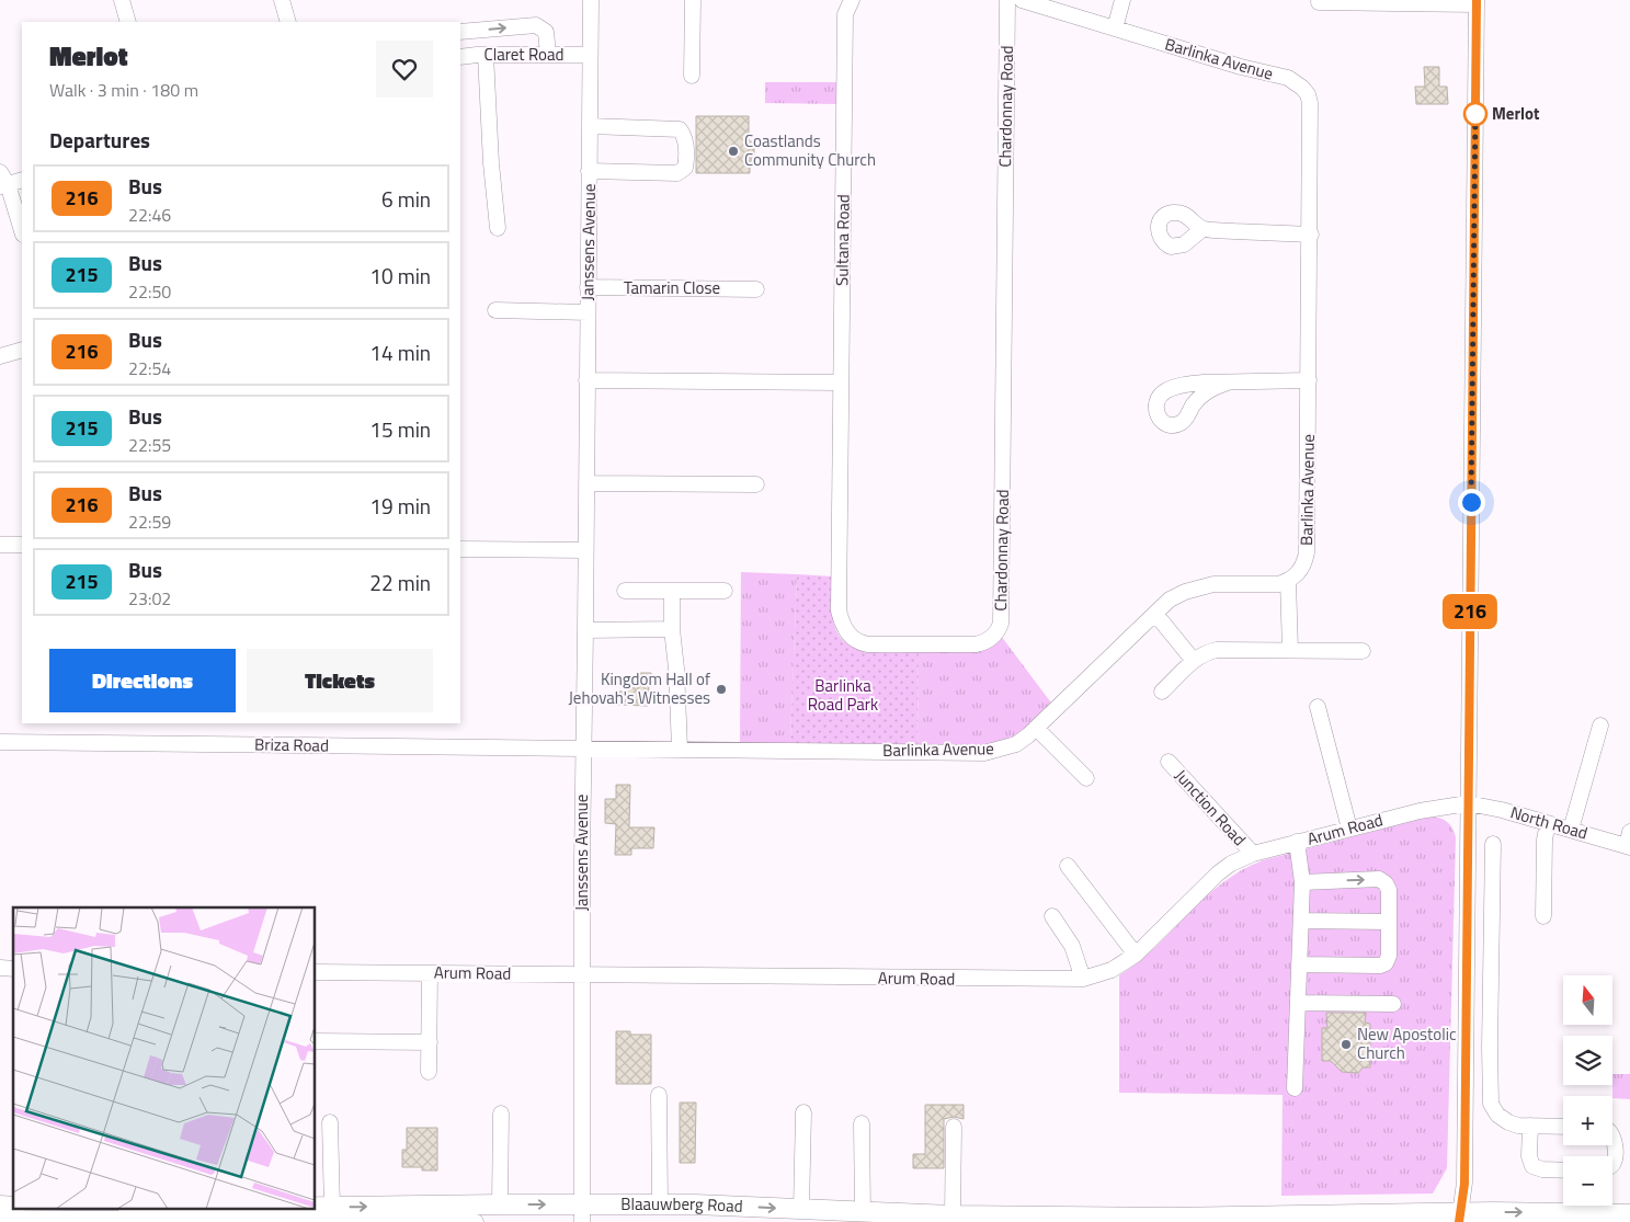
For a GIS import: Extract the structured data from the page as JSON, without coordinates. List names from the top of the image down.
{
  "streets": {
    "main road": ["Blaauwberg Road"],
    "street": [
      "Claret Road",
      "Barlinka Avenue",
      "Chardonnay Road",
      "Sultana Road",
      "Janssens Avenue",
      "Tamarin Close",
      "Briza Road",
      "Junction Road",
      "North Road",
      "Arum Road"
    ]
  },
  "crossings": [
    ["Claret Road", "Janssens Avenue"],
    ["Barlinka Avenue", "Janssens Avenue"],
    ["Barlinka Avenue", "Briza Road"],
    ["Chardonnay Road", "Sultana Road"],
    ["Janssens Avenue", "Tamarin Close"],
    ["Janssens Avenue", "Briza Road"],
    ["Janssens Avenue", "Arum Road"],
    ["Janssens Avenue", "Blaauwberg Road"],
    ["Junction Road", "Arum Road"],
    ["North Road", "Arum Road"]
  ],
  "one_way": ["Blaauwberg Road"],
  "parks": ["Barlinka Road Park"],
  "places": [
    "Merlot",
    "Coastlands Community Church",
    "Kingdom Hall of Jehovah's Witnesses",
    "New Apostolic Church"
  ],
  "lines": ["bus line 216"],
  "north": "top",
  "page": {
    "on_map": "216",
    "heading": [
      ["Merlot", "Walk · 3 min · 180 m"],
      "Departures"
    ],
    "list": [
      {
        "mark": "216",
        "name": "Bus",
        "note": "22:46",
        "value": "6 min"
      },
      {
        "mark": "215",
        "name": "Bus",
        "note": "22:50",
        "value": "10 min"
      },
      {
        "mark": "216",
        "name": "Bus",
        "note": "22:54",
        "value": "14 min"
      },
      {
        "mark": "215",
        "name": "Bus",
        "note": "22:55",
        "value": "15 min"
      },
      {
        "mark": "216",
        "name": "Bus",
        "note": "22:59",
        "value": "19 min"
      },
      {
        "mark": "215",
        "name": "Bus",
        "note": "23:02",
        "value": "22 min"
      }
    ],
    "buttons": ["Directions", "Tickets"],
    "map_buttons": ["+", "−"]
  }
}
